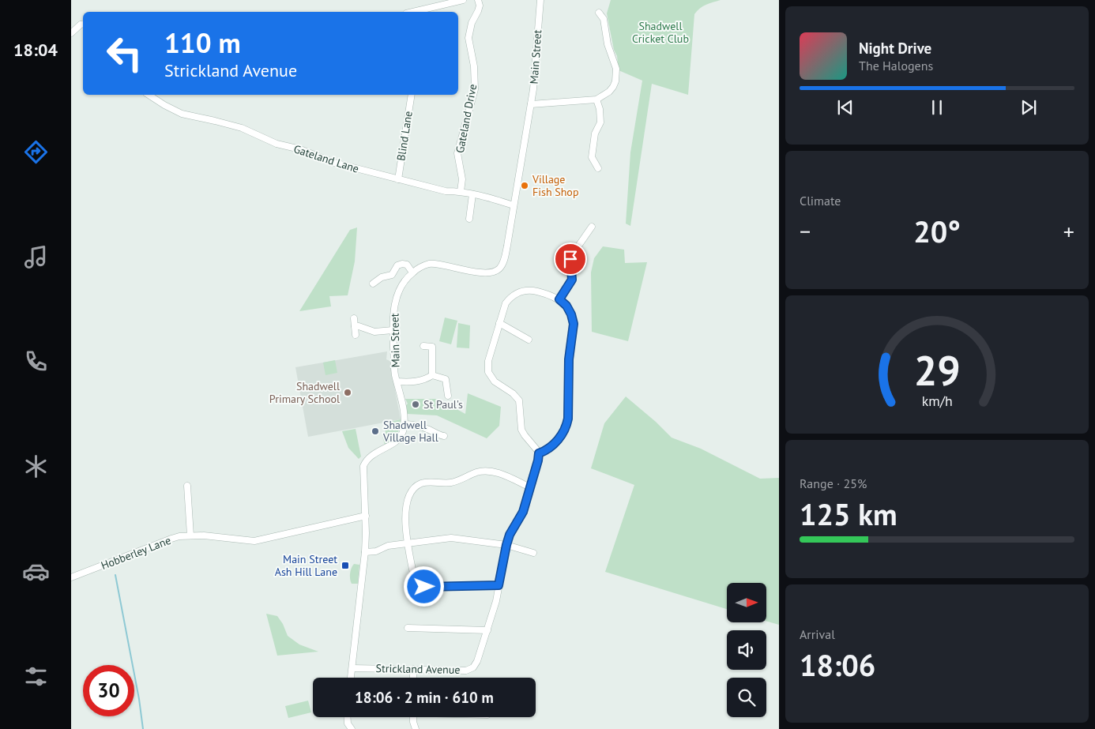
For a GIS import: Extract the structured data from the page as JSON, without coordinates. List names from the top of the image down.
{
  "streets": {
    "street": [
      "Main Street",
      "Gateland Drive",
      "Blind Lane",
      "Gateland Lane",
      "Hobberley Lane",
      "Strickland Avenue"
    ]
  },
  "crossings": [
    ["Main Street", "Gateland Lane"],
    ["Gateland Drive", "Gateland Lane"],
    ["Blind Lane", "Gateland Lane"]
  ],
  "parks": ["Shadwell Cricket Club"],
  "places": {
    "other": [
      "Village Fish Shop",
      "Shadwell Primary School",
      "St Paul's",
      "Shadwell Village Hall"
    ],
    "transit": ["Main Street Ash Hill Lane"]
  },
  "north": "right",
  "page": {
    "tabs": "18:04",
    "turn": ["110 m", "Strickland Avenue"],
    "song": ["Night Drive", "The Halogens"],
    "tile": [
      "Climate",
      ["Range · 25%", "125 km"],
      ["Arrival", "18:06"]
    ],
    "heat": ["−", "20°", "+"],
    "limit": "30",
    "trip": "18:06 · 2 min · 610 m",
    "gauge": ["29", "km/h"]
  }
}
